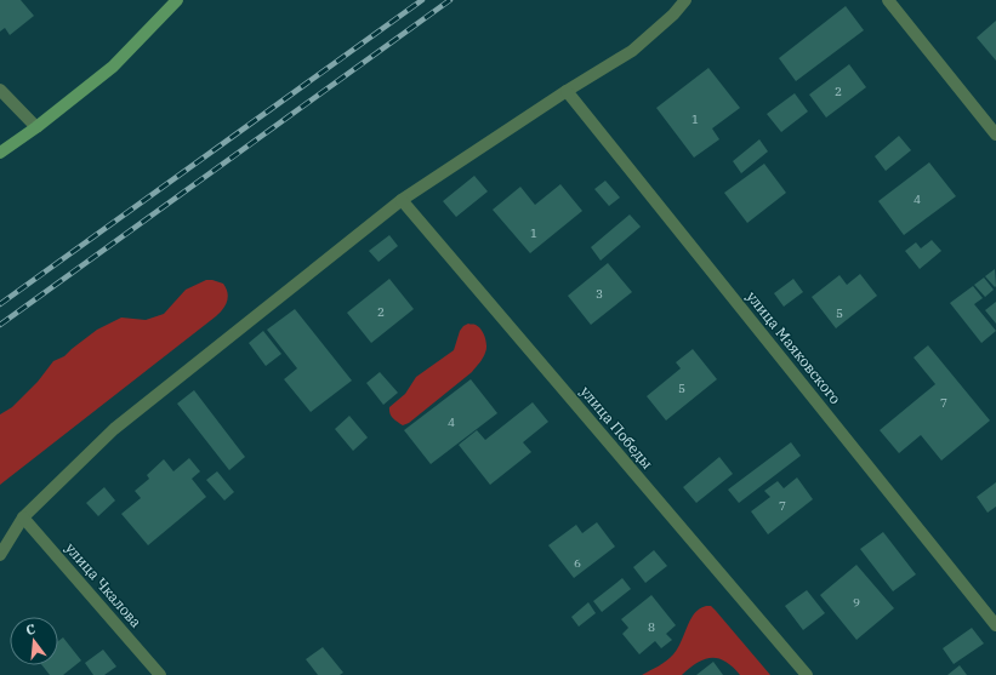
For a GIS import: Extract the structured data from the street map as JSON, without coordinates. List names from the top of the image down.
{
  "streets": {
    "street": ["улица Маяковского", "улица Победы", "улица Чкалова"]
  },
  "house_numbers": [
    "2",
    "1",
    "4",
    "1",
    "3",
    "2",
    "5",
    "5",
    "7",
    "4",
    "7",
    "6",
    "9",
    "8"
  ],
  "north": "top"
}
